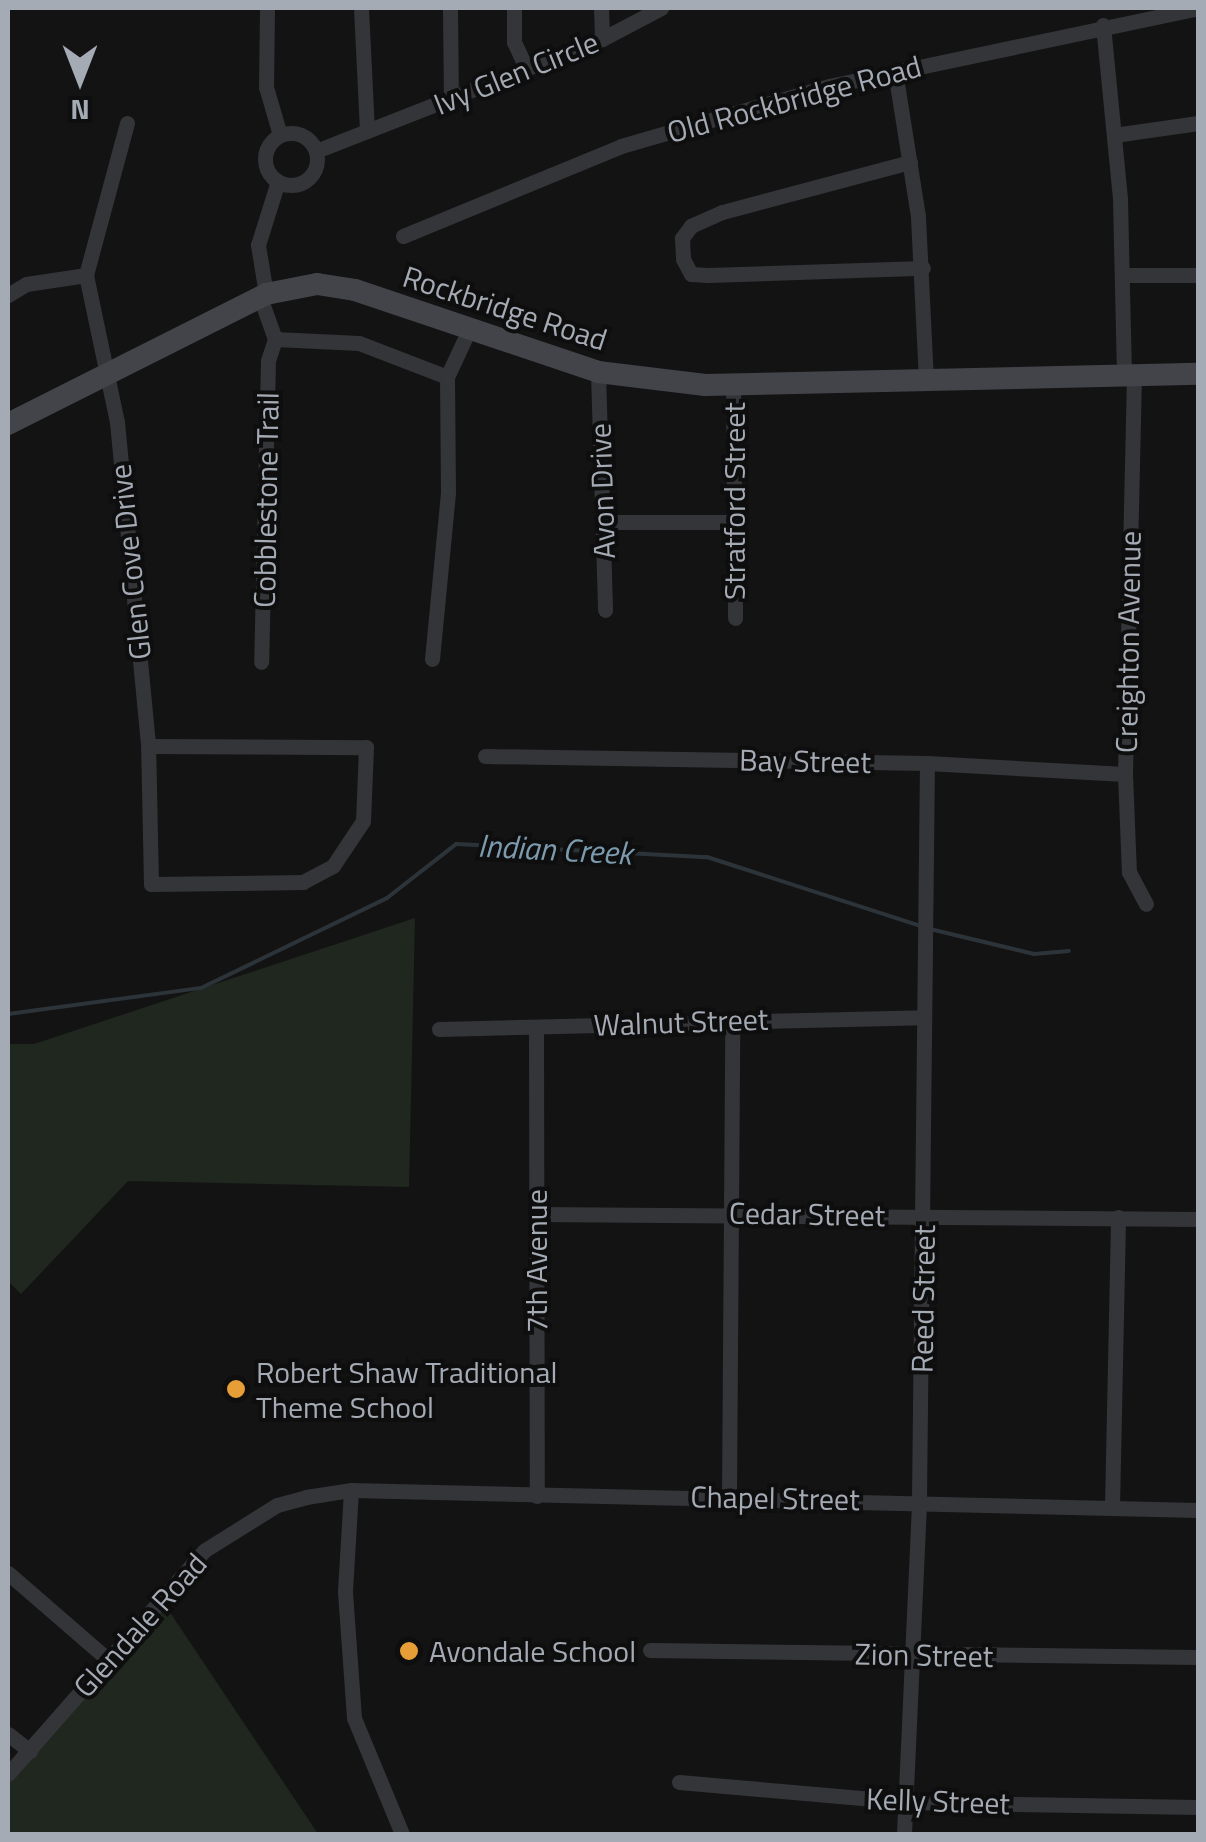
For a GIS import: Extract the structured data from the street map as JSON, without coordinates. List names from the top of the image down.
{
  "streets": {
    "street": [
      "Ivy Glen Circle",
      "Old Rockbridge Road",
      "Rockbridge Road",
      "Avon Drive",
      "Cobblestone Trail",
      "Stratford Street",
      "Glen Cove Drive",
      "Creighton Avenue",
      "Bay Street",
      "Walnut Street",
      "Cedar Street",
      "7th Avenue",
      "Reed Street",
      "Chapel Street",
      "Glendale Road",
      "Zion Street",
      "Kelly Street"
    ]
  },
  "crossings": [
    ["Old Rockbridge Road", "Creighton Avenue"],
    ["Rockbridge Road", "Avon Drive"],
    ["Rockbridge Road", "Stratford Street"],
    ["Rockbridge Road", "Glen Cove Drive"],
    ["Rockbridge Road", "Creighton Avenue"],
    ["Creighton Avenue", "Bay Street"],
    ["Bay Street", "Reed Street"],
    ["Walnut Street", "7th Avenue"],
    ["Walnut Street", "Reed Street"],
    ["Cedar Street", "7th Avenue"],
    ["Cedar Street", "Reed Street"],
    ["7th Avenue", "Chapel Street"],
    ["Reed Street", "Chapel Street"],
    ["Reed Street", "Zion Street"],
    ["Reed Street", "Kelly Street"],
    ["Chapel Street", "Glendale Road"]
  ],
  "water": ["Indian Creek"],
  "places": ["Robert Shaw Traditional Theme School", "Avondale School"],
  "north": "bottom"
}
